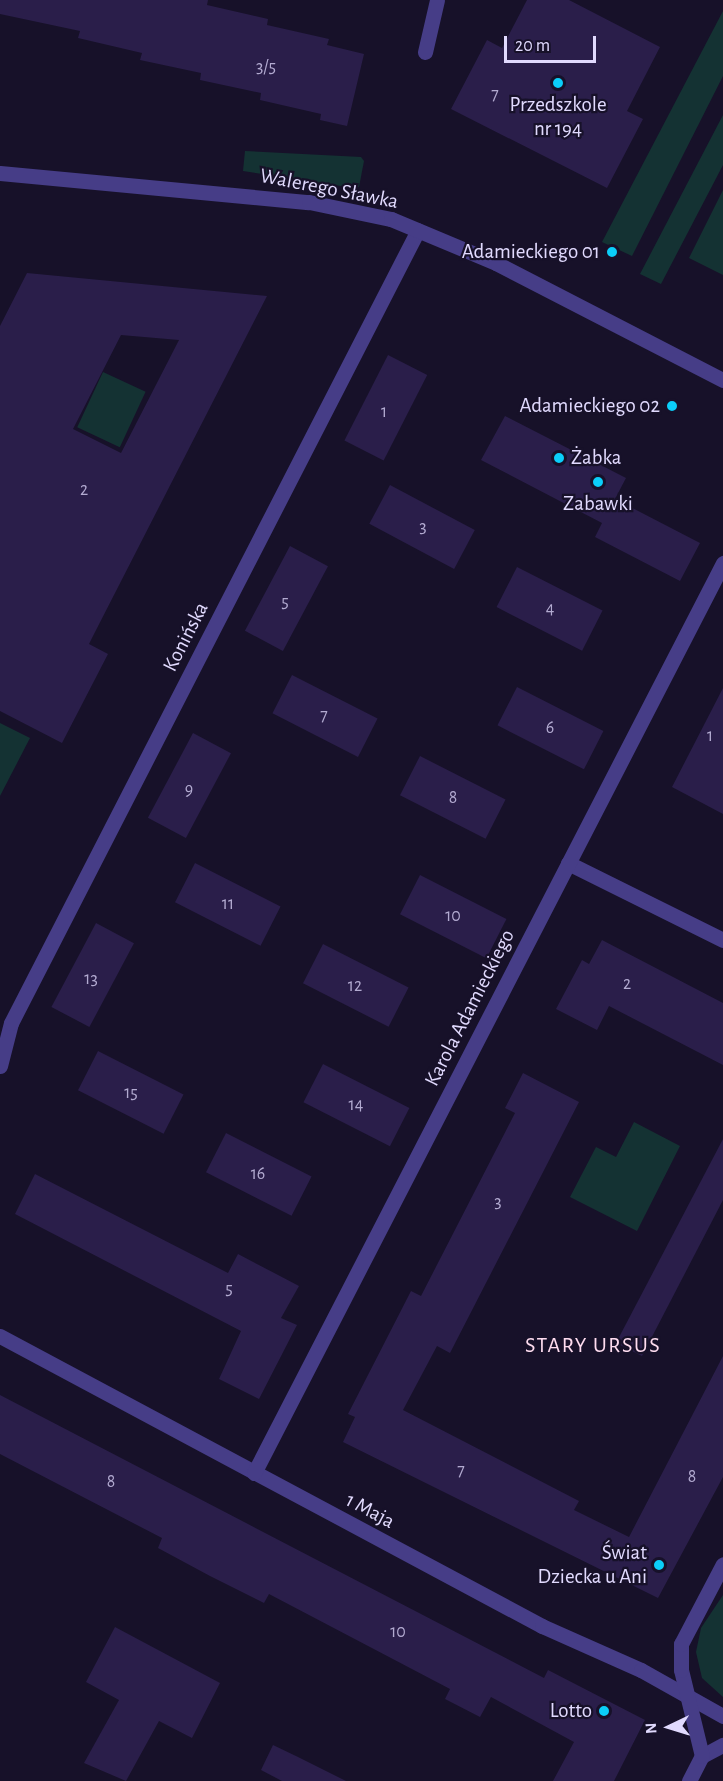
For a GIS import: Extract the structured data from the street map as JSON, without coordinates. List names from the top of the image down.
{
  "streets": {
    "street": [
      "Walerego Sławka",
      "Konińska",
      "Karola Adamieckiego",
      "1 Maja"
    ]
  },
  "crossings": [
    ["Walerego Sławka", "Konińska"],
    ["Karola Adamieckiego", "1 Maja"]
  ],
  "districts": ["STARY URSUS"],
  "places": [
    "Przedszkole nr 194",
    "Adamieckiego 01",
    "Adamieckiego 02",
    "Żabka",
    "Zabawki",
    "Świat Dziecka u Ani",
    "Lotto"
  ],
  "house_numbers": [
    "3/5",
    "7",
    "1",
    "2",
    "3",
    "5",
    "4",
    "7",
    "6",
    "1",
    "9",
    "8",
    "11",
    "10",
    "13",
    "2",
    "12",
    "15",
    "14",
    "16",
    "3",
    "5",
    "7",
    "8",
    "8",
    "10"
  ],
  "scale_bar": "20 m",
  "north": "left"
}
